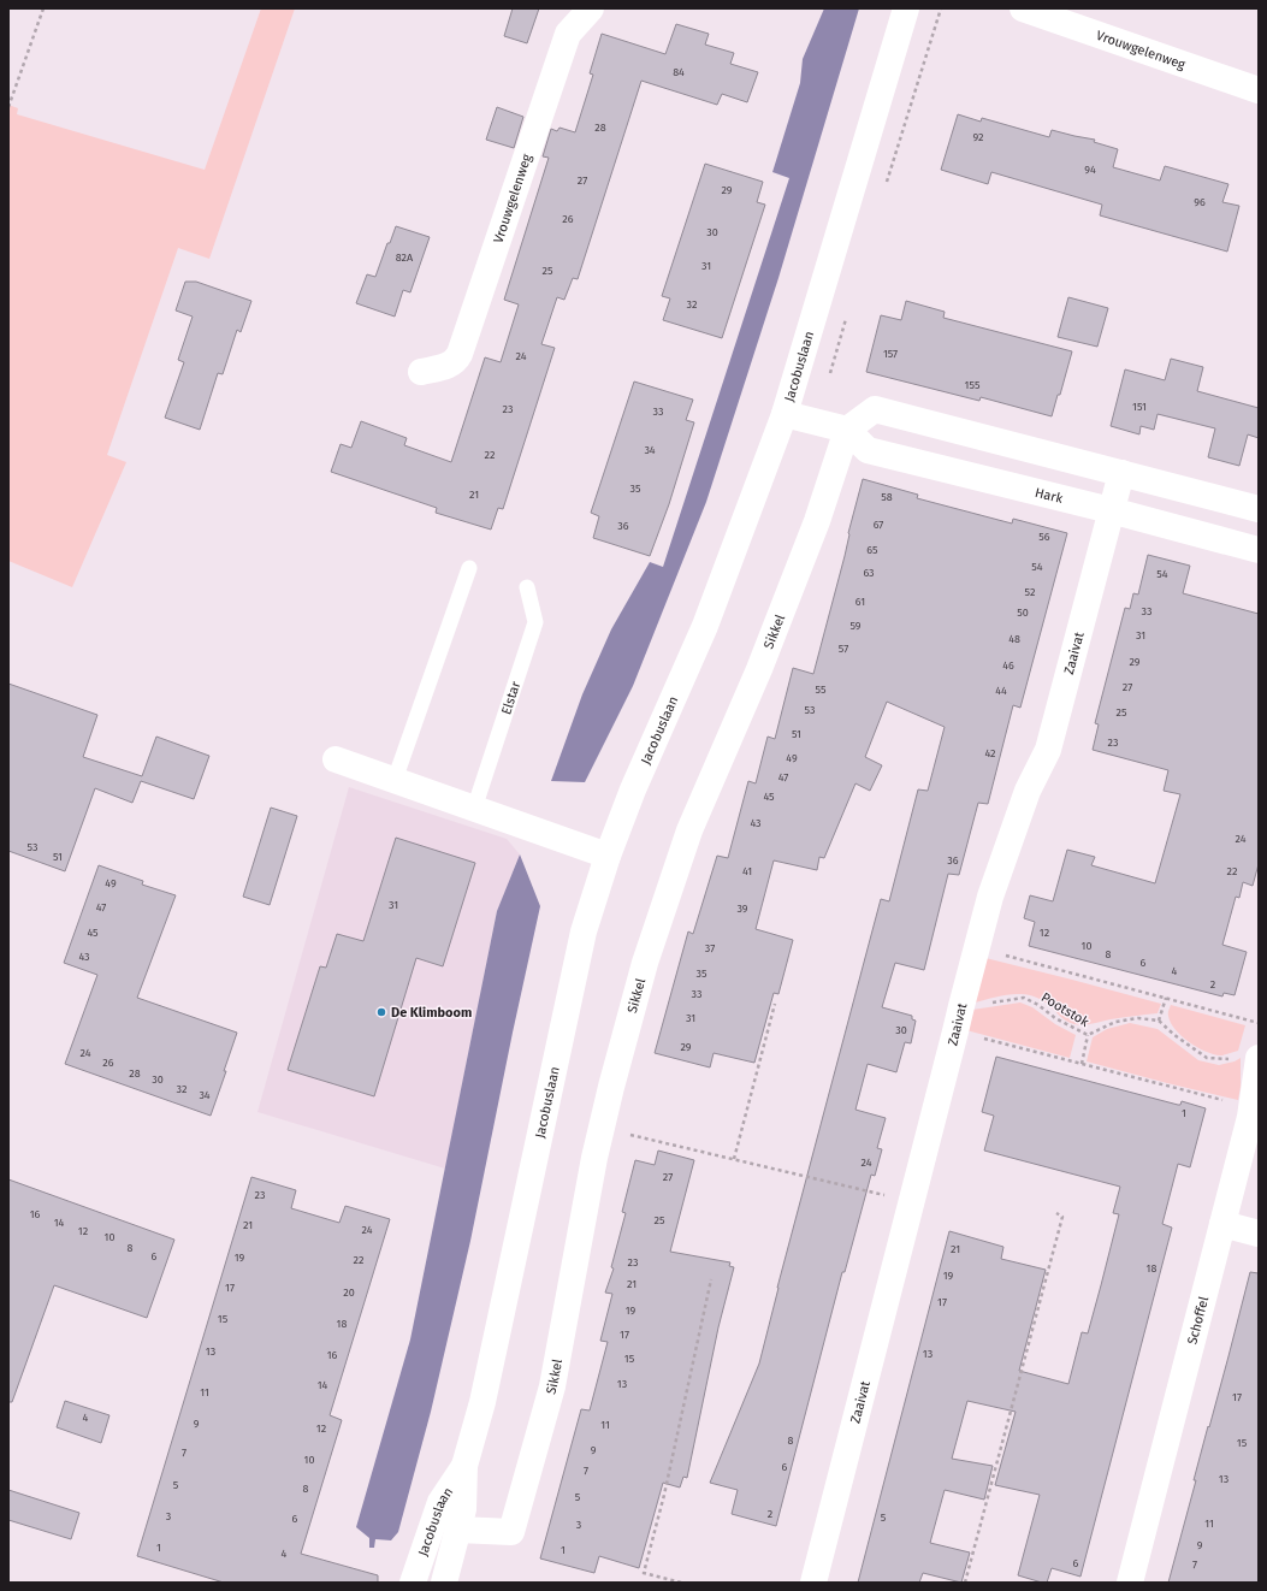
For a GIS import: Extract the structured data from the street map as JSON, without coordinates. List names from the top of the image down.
{
  "streets": {
    "street": [
      "Vrouwgelenweg",
      "Jacobuslaan",
      "Hark",
      "Sikkel",
      "Zaaivat",
      "Schoffel"
    ],
    "lane": ["Elstar"],
    "path": ["Pootstok"]
  },
  "crossings": [
    ["Jacobuslaan", "Sikkel"],
    ["Hark", "Sikkel"],
    ["Hark", "Zaaivat"],
    ["Zaaivat", "Pootstok"]
  ],
  "places": ["De Klimboom"],
  "house_numbers": [
    "84",
    "28",
    "92",
    "94",
    "27",
    "29",
    "96",
    "26",
    "30",
    "82A",
    "31",
    "25",
    "32",
    "157",
    "24",
    "155",
    "151",
    "23",
    "33",
    "34",
    "22",
    "35",
    "21",
    "58",
    "67",
    "36",
    "56",
    "65",
    "54",
    "63",
    "54",
    "52",
    "61",
    "33",
    "50",
    "59",
    "31",
    "48",
    "57",
    "29",
    "46",
    "27",
    "55",
    "44",
    "53",
    "25",
    "51",
    "23",
    "42",
    "49",
    "47",
    "45",
    "43",
    "24",
    "53",
    "51",
    "36",
    "41",
    "22",
    "49",
    "31",
    "47",
    "39",
    "45",
    "12",
    "10",
    "37",
    "8",
    "43",
    "6",
    "4",
    "35",
    "2",
    "33",
    "31",
    "30",
    "29",
    "24",
    "26",
    "28",
    "30",
    "32",
    "34",
    "1",
    "24",
    "27",
    "23",
    "16",
    "25",
    "14",
    "21",
    "24",
    "12",
    "10",
    "8",
    "21",
    "6",
    "19",
    "22",
    "23",
    "18",
    "19",
    "21",
    "17",
    "20",
    "17",
    "19",
    "15",
    "18",
    "17",
    "13",
    "13",
    "16",
    "15",
    "13",
    "14",
    "11",
    "17",
    "4",
    "9",
    "11",
    "12",
    "8",
    "15",
    "9",
    "7",
    "10",
    "6",
    "7",
    "13",
    "5",
    "8",
    "5",
    "2",
    "3",
    "5",
    "6",
    "11",
    "3",
    "9",
    "1",
    "1",
    "4",
    "6",
    "7"
  ]
}
